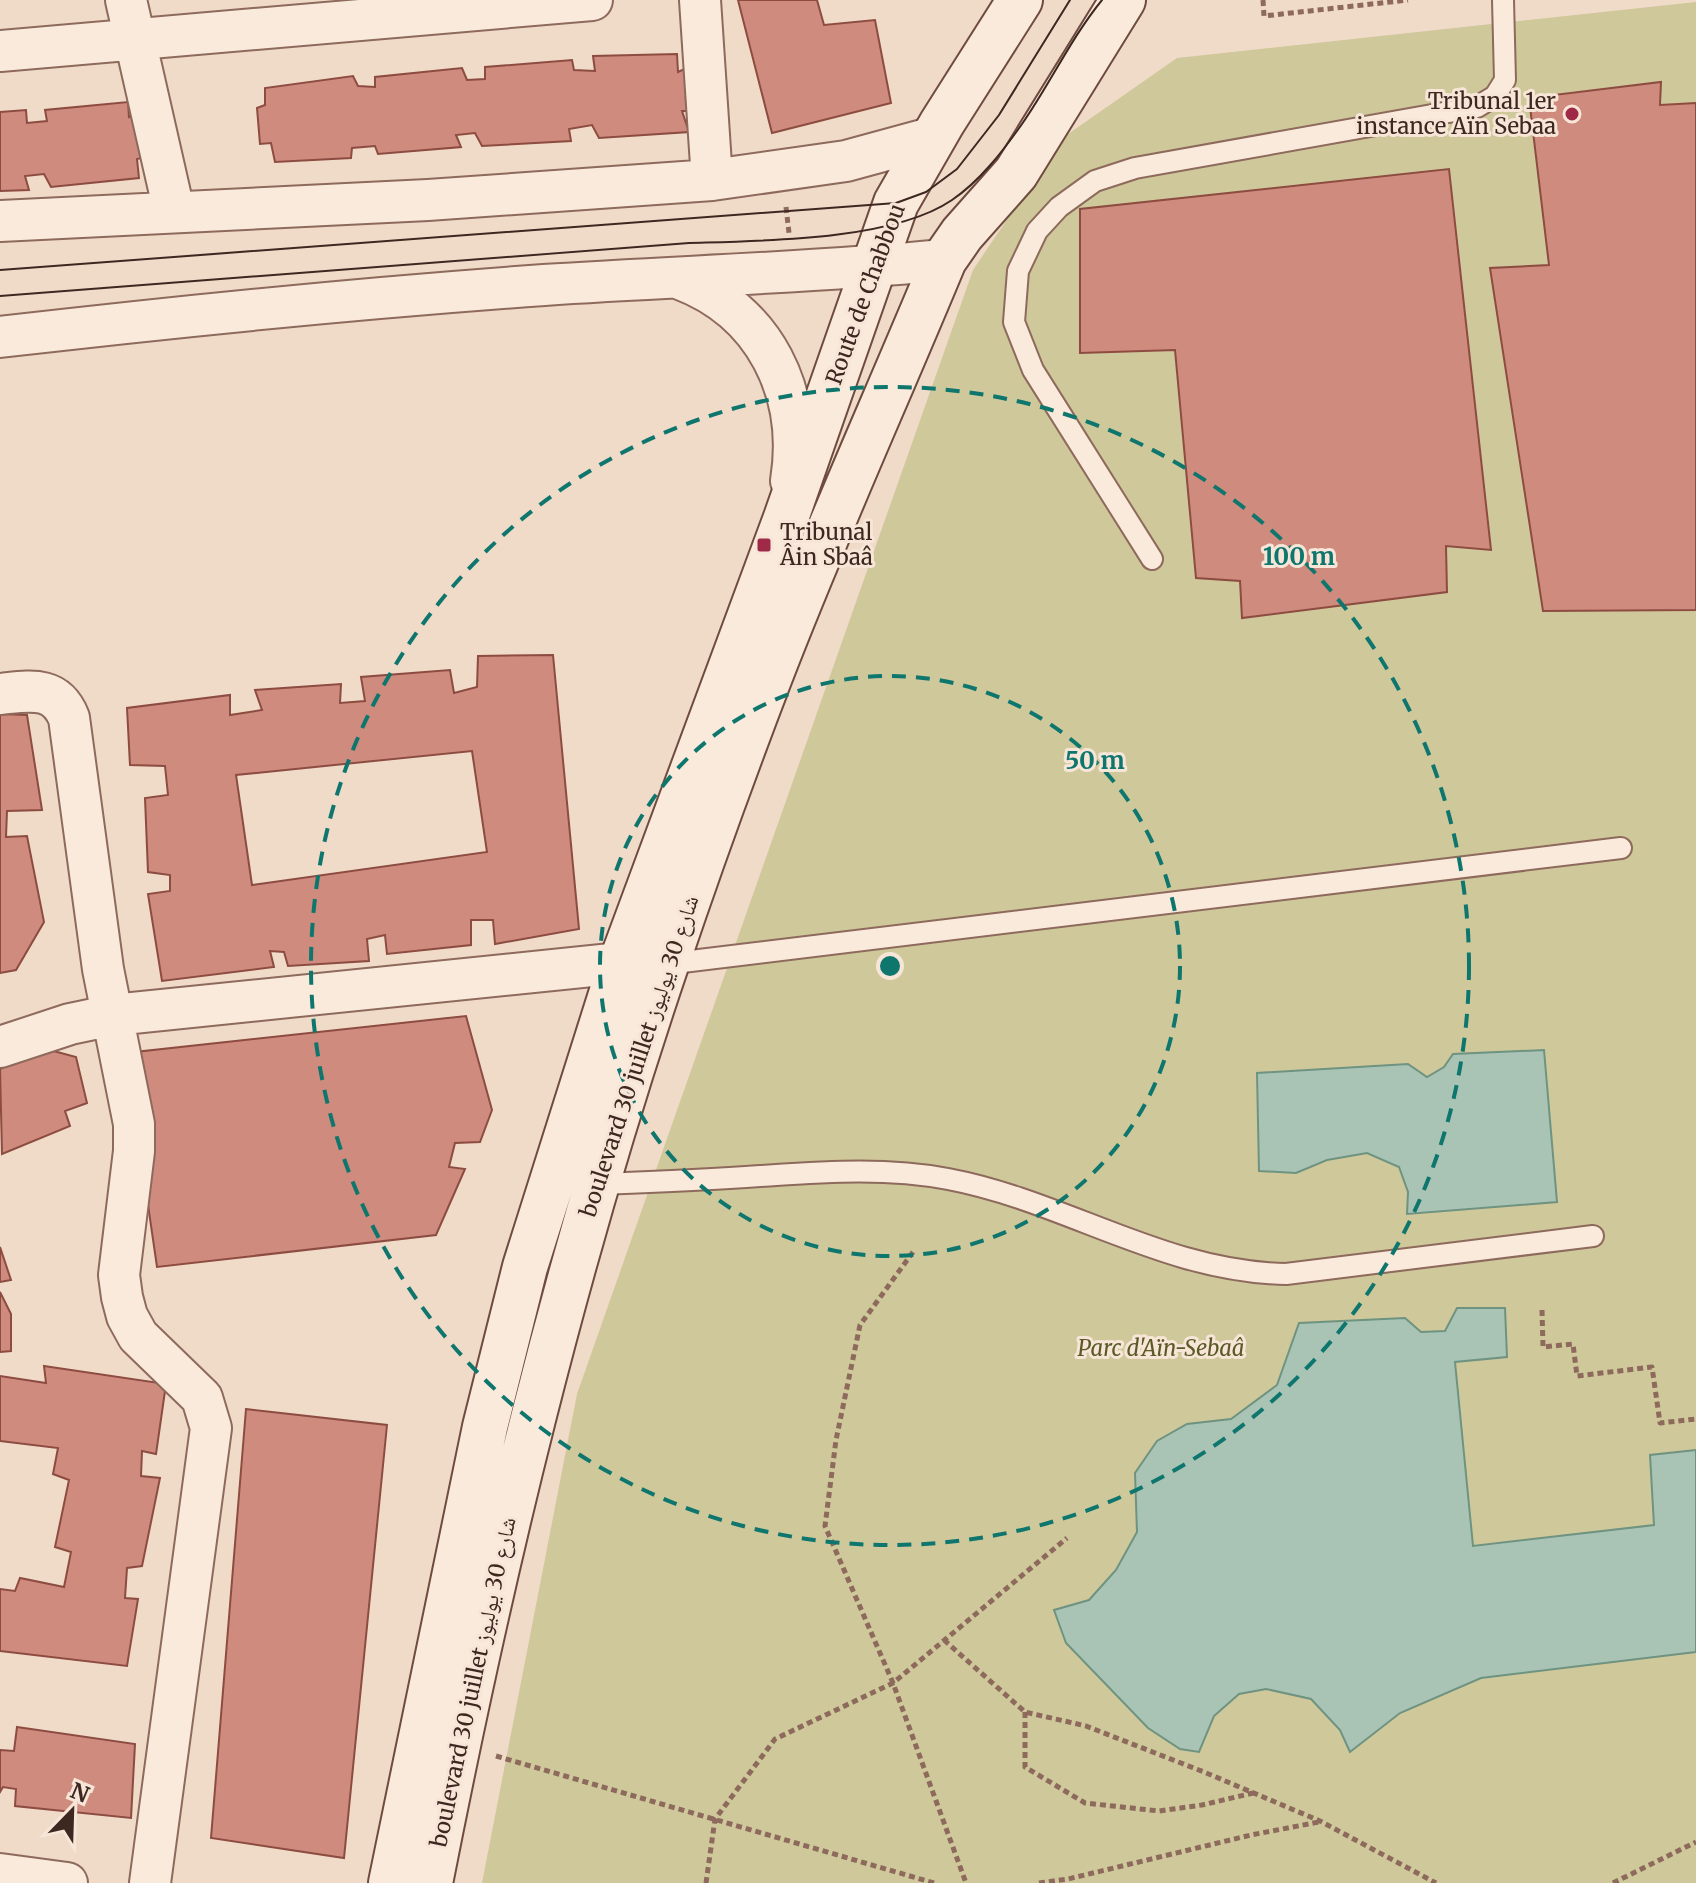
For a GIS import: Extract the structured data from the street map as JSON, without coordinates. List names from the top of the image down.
{
  "streets": {
    "street": ["Route de Chabbou", "boulevard 30 juillet شارع 30 يوليوز"]
  },
  "crossings": [
    ["Route de Chabbou", "boulevard 30 juillet شارع 30 يوليوز"]
  ],
  "parks": ["Parc d'Aïn-Sebaâ"],
  "places": {
    "other": ["Tribunal 1er instance Aïn Sebaa"],
    "transit": ["Tribunal Âin Sbaâ"]
  },
  "north": "top right",
  "rings": ["100 m", "50 m"]
}
